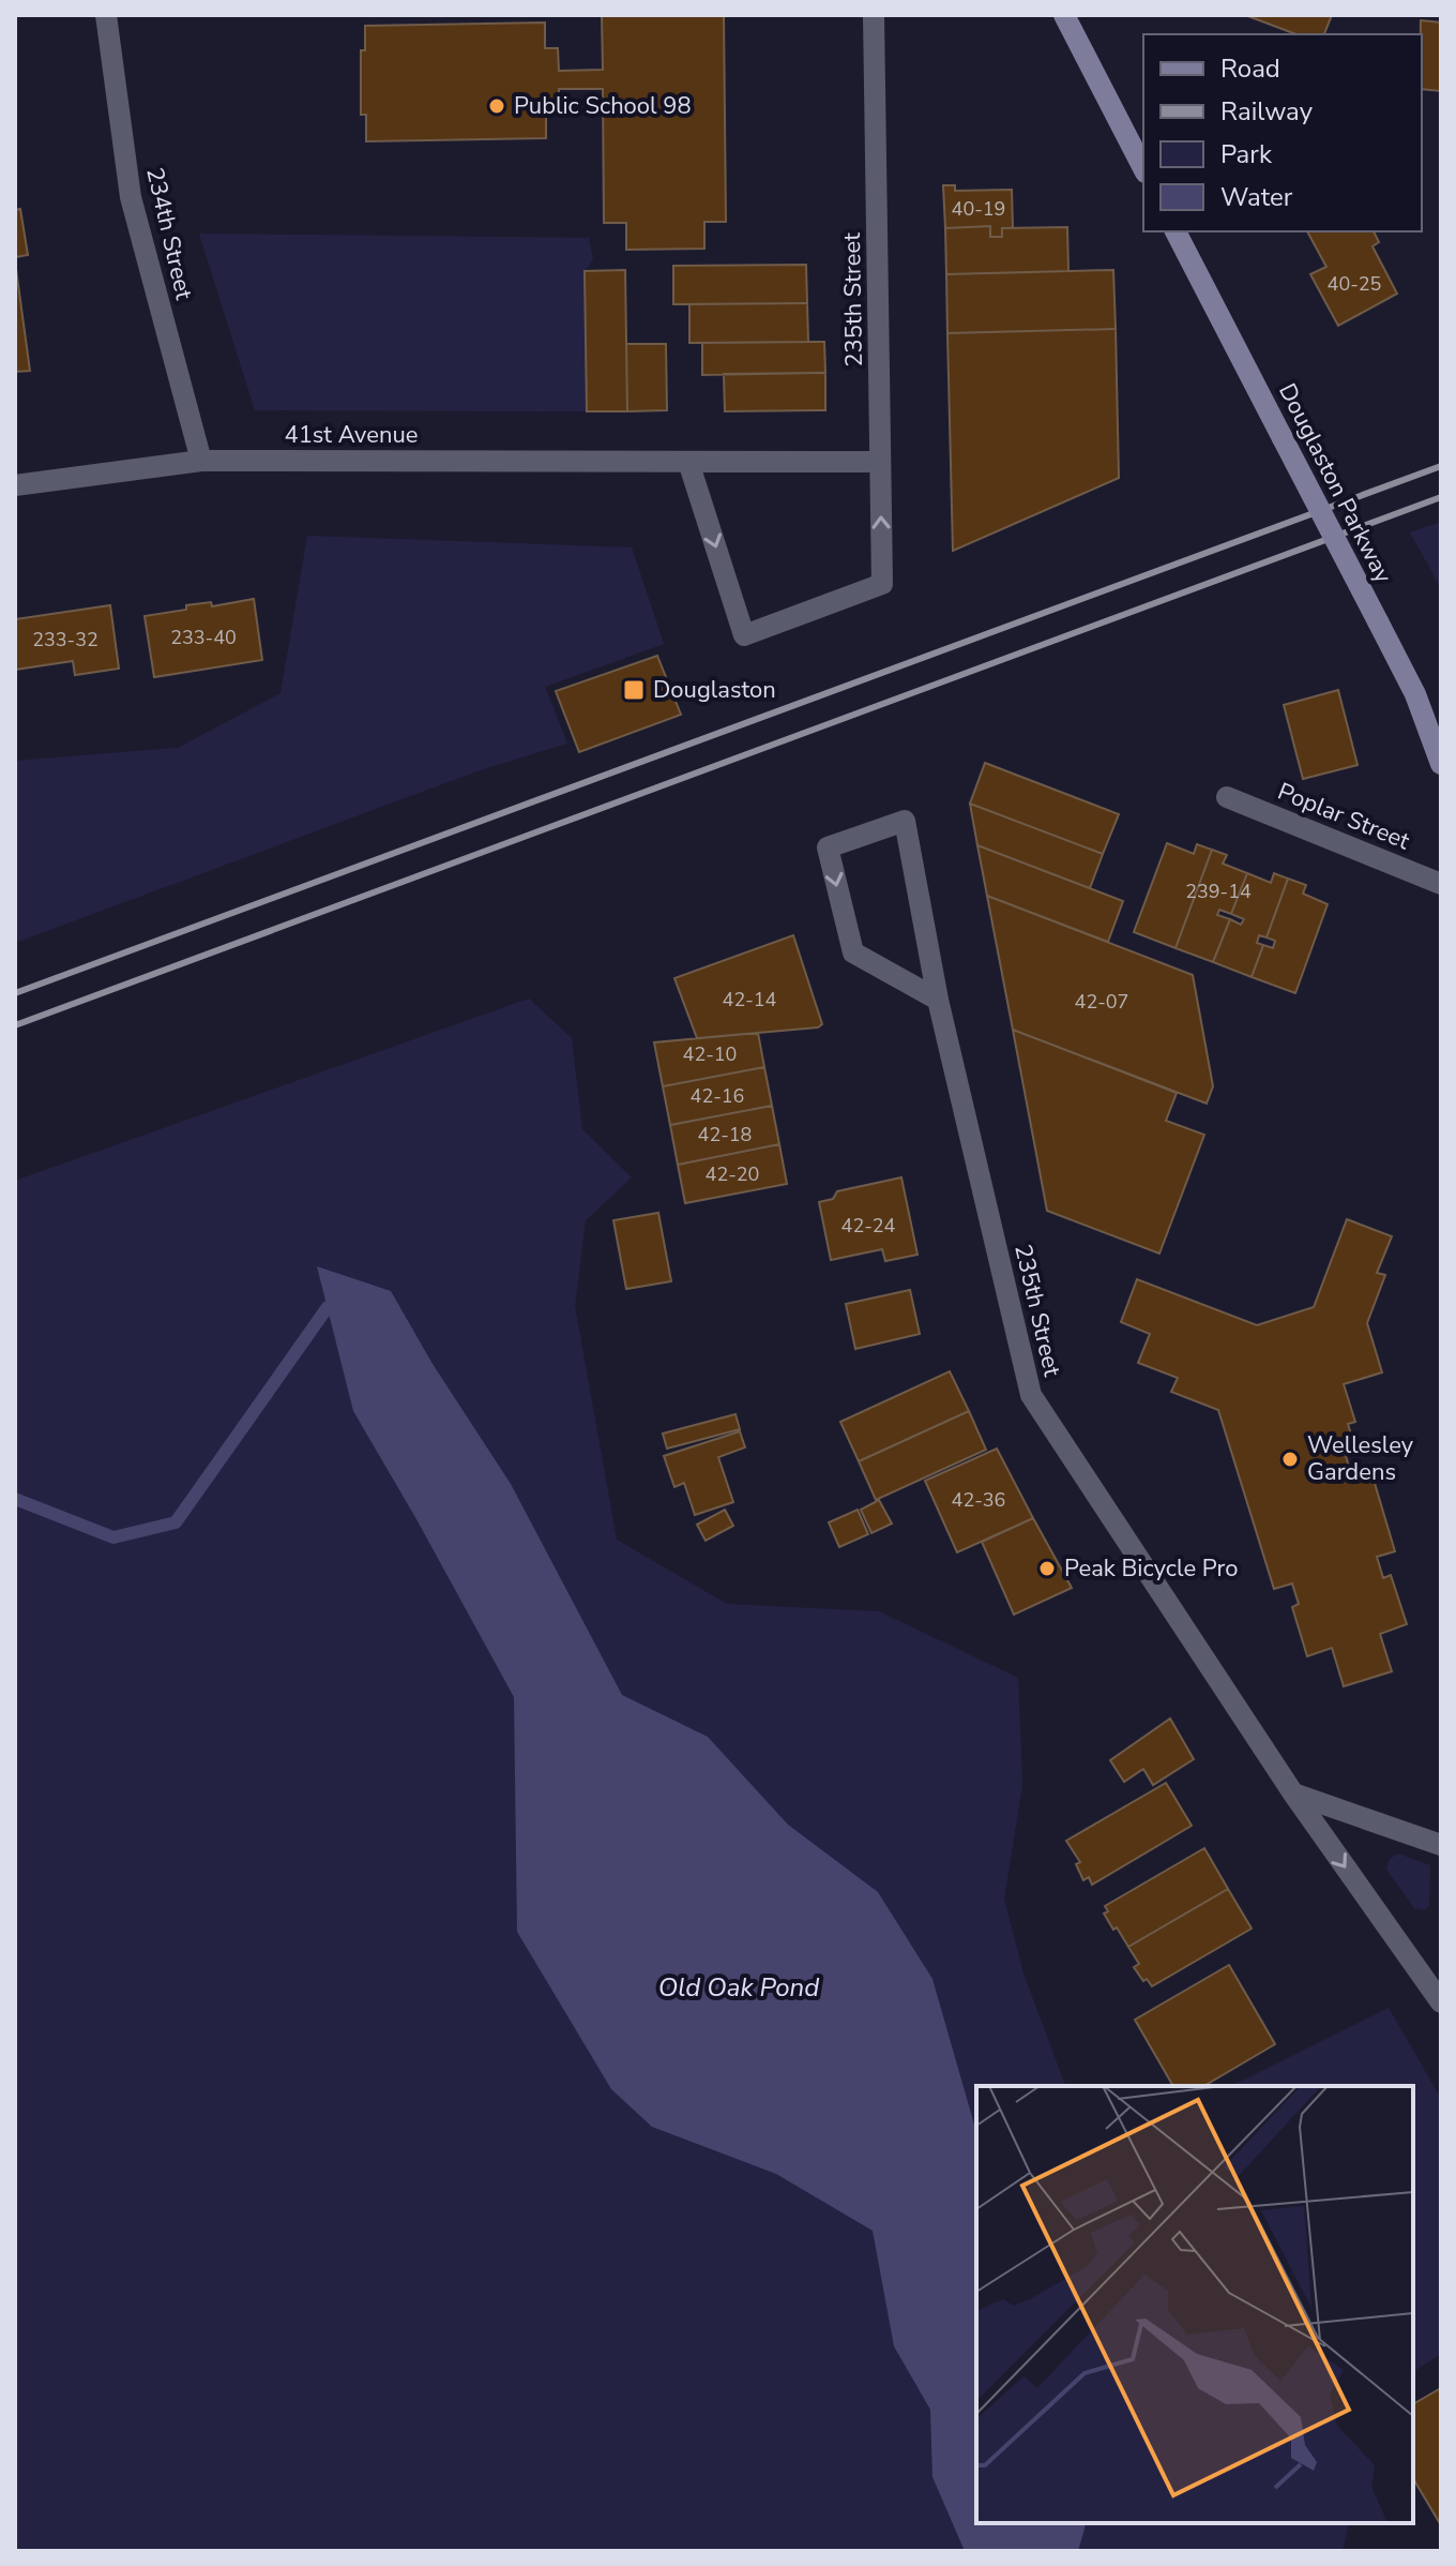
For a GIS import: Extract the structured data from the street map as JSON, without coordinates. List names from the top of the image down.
{
  "streets": {
    "main road": ["Douglaston Parkway"],
    "street": [
      "234th Street",
      "235th Street",
      "41st Avenue",
      "Poplar Street"
    ]
  },
  "crossings": [
    ["234th Street", "41st Avenue"],
    ["235th Street", "41st Avenue"]
  ],
  "water": ["Old Oak Pond"],
  "places": {
    "other": ["Public School 98", "Wellesley Gardens", "Peak Bicycle Pro"],
    "transit": ["Douglaston"]
  },
  "house_numbers": [
    "40-19",
    "40-25",
    "233-40",
    "233-32",
    "239-14",
    "42-14",
    "42-07",
    "42-10",
    "42-16",
    "42-18",
    "42-20",
    "42-24",
    "42-36"
  ],
  "legend": [
    "Road",
    "Railway",
    "Park",
    "Water"
  ]
}
